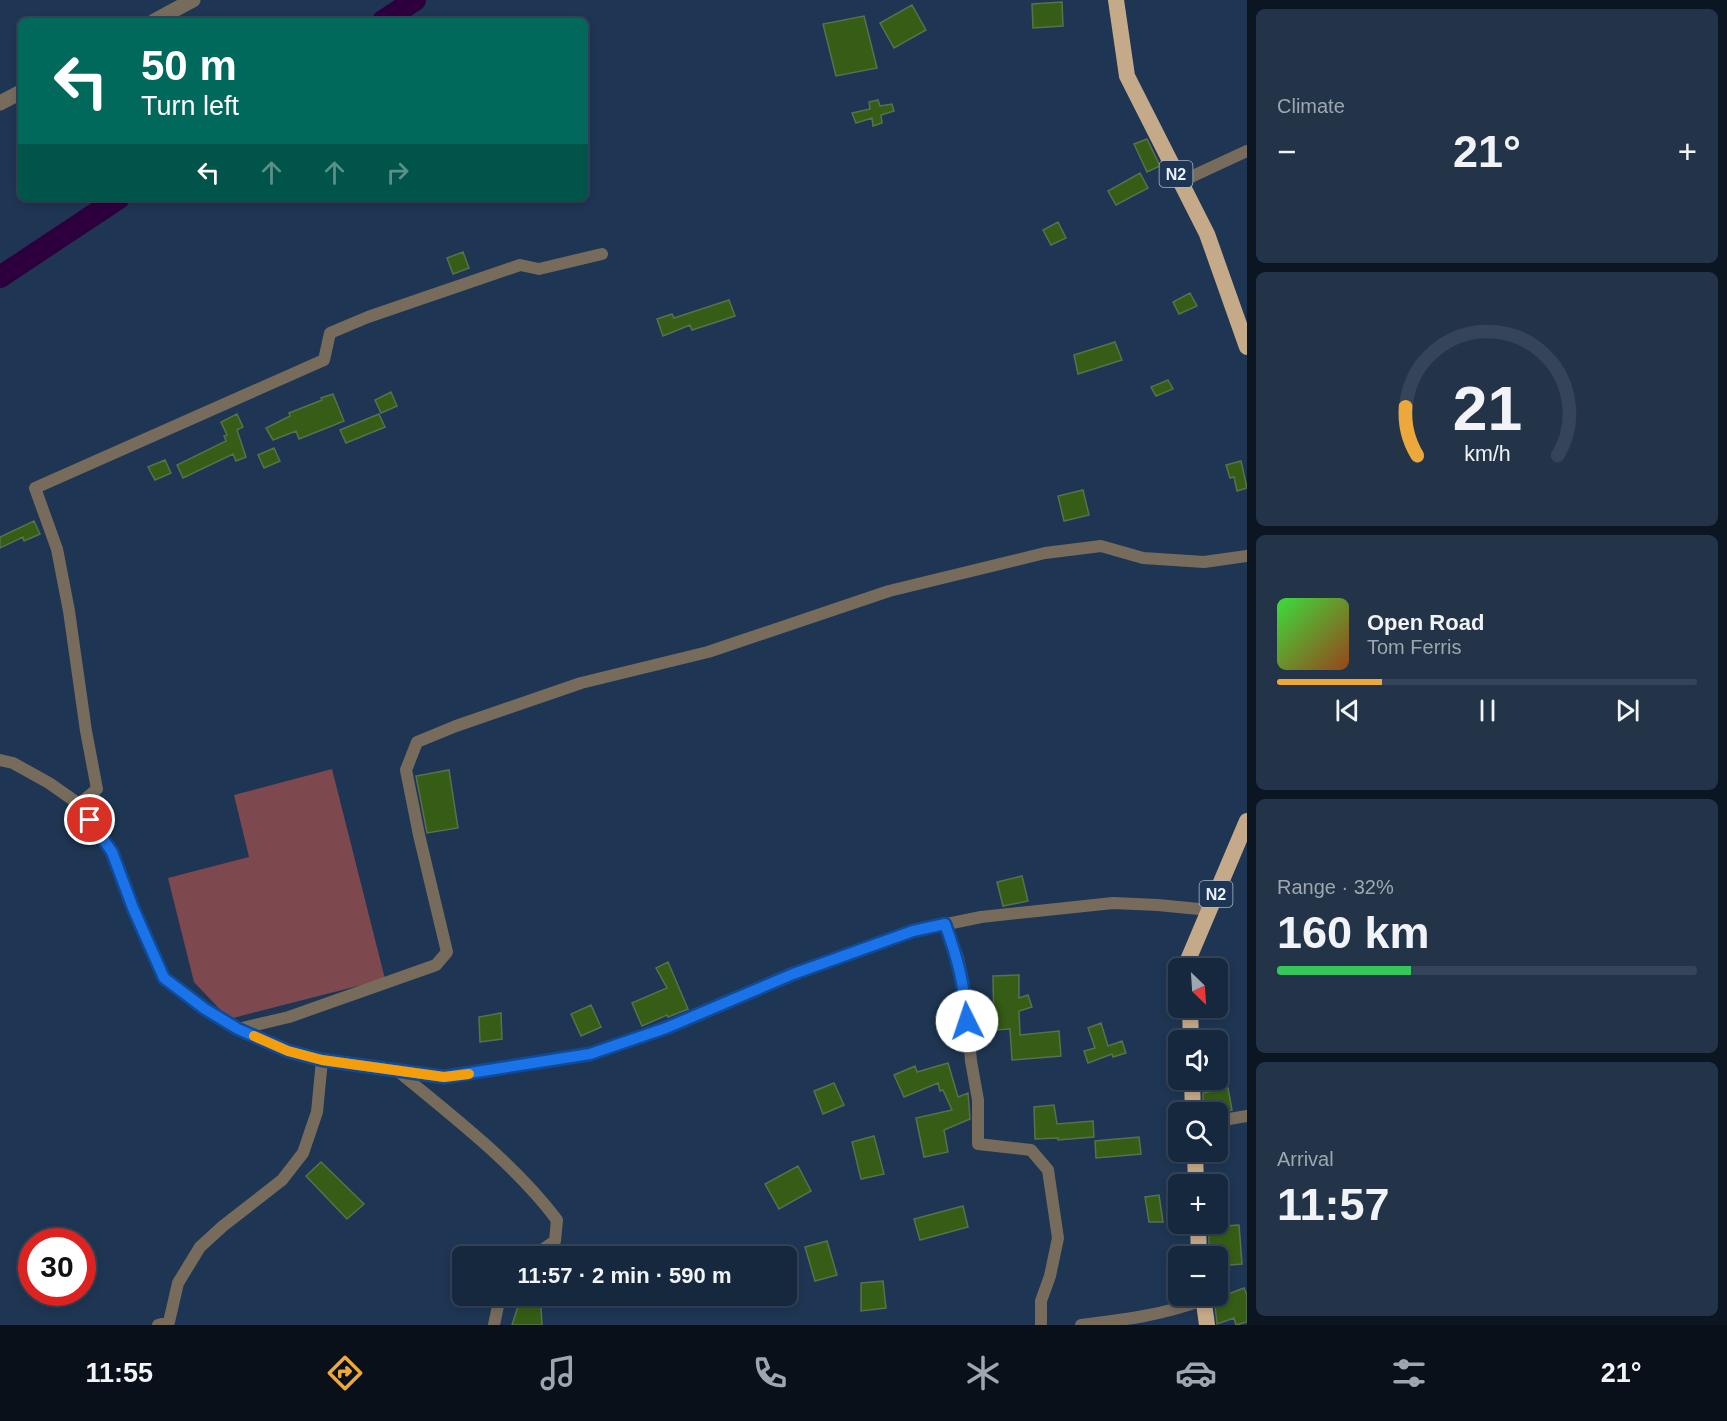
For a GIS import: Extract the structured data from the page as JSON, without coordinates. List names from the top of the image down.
{
  "streets": {
    "highway": ["N2"]
  },
  "north": "bottom right",
  "page": {
    "tile": [
      "Climate",
      ["Range · 32%", "160 km"],
      ["Arrival", "11:57"]
    ],
    "turn": ["50 m", "Turn left"],
    "heat": ["−", "21°", "+"],
    "song": ["Open Road", "Tom Ferris"],
    "map_buttons": ["+", "−"],
    "limit": "30",
    "trip": "11:57 · 2 min · 590 m",
    "tabs": ["11:55", "21°"],
    "gauge": ["21", "km/h"]
  }
}
